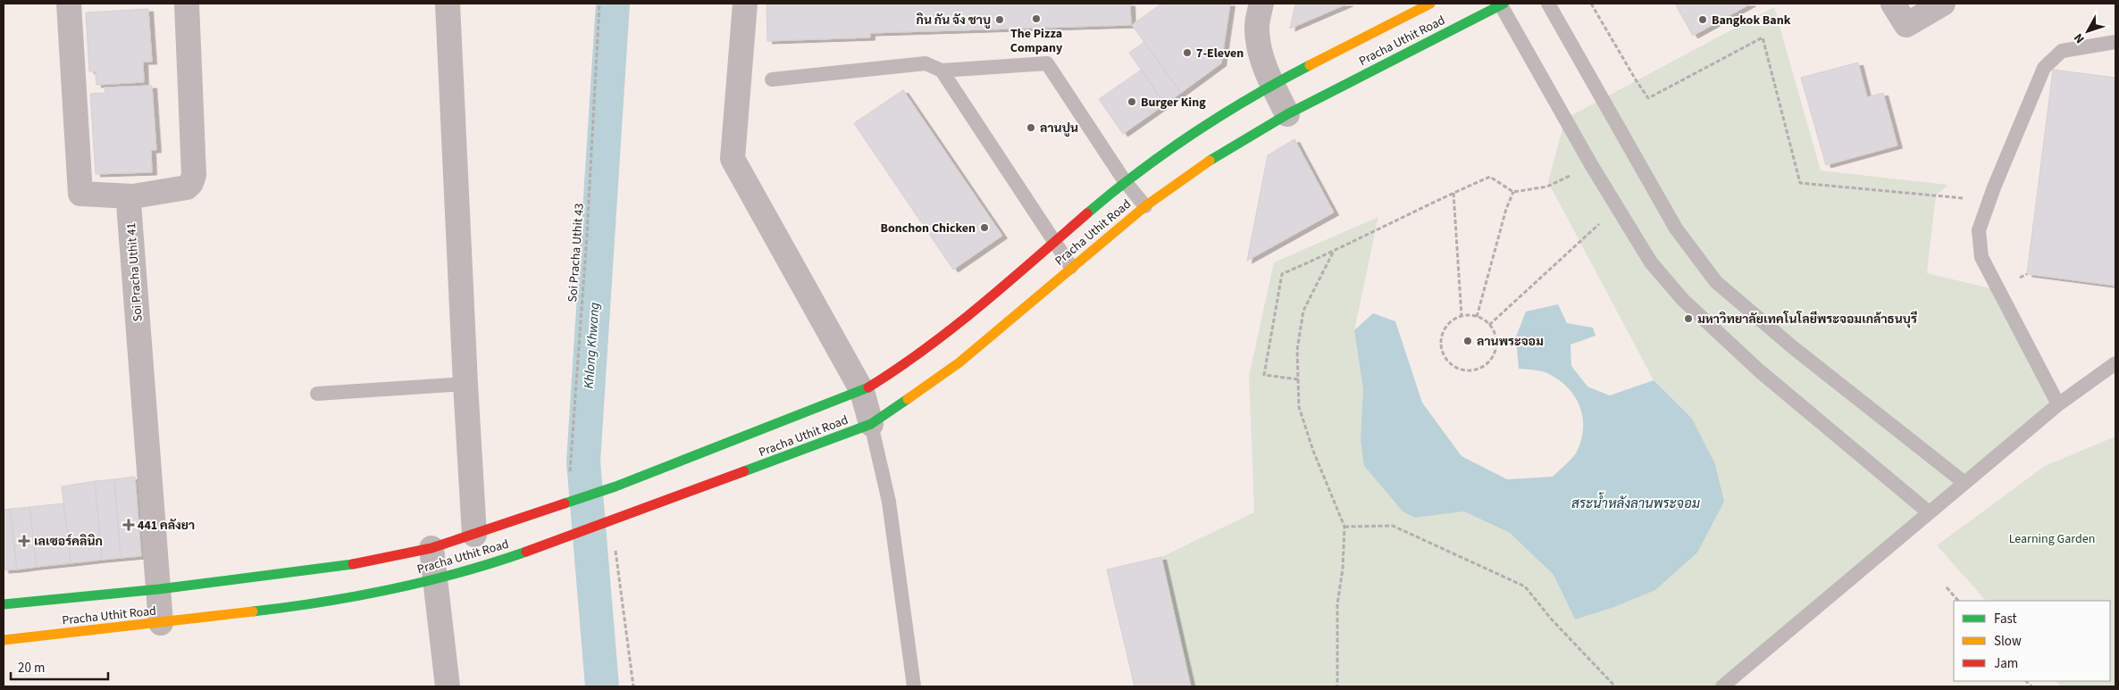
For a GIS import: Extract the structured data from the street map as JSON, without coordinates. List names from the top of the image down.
{
  "streets": {
    "main road": ["Pracha Uthit Road"],
    "street": ["Soi Pracha Uthit 41"],
    "path": ["Soi Pracha Uthit 43"]
  },
  "crossings": [
    ["Pracha Uthit Road", "Soi Pracha Uthit 43"],
    ["Pracha Uthit Road", "Soi Pracha Uthit 41"]
  ],
  "water": ["Khlong Khwang", "สระน้ำหลังลานพระจอม"],
  "parks": ["Learning Garden"],
  "places": {
    "other": [
      "The Pizza Company",
      "กิน กัน จัง ชาบู",
      "Bangkok Bank",
      "7-Eleven",
      "Burger King",
      "ลานปูน",
      "Bonchon Chicken",
      "มหาวิทยาลัยเทคโนโลยีพระจอมเกล้าธนบุรี",
      "ลานพระจอม"
    ],
    "health": ["441 คลังยา", "เลเซอร์คลินิก"]
  },
  "legend": ["Fast", "Slow", "Jam"],
  "scale_bar": "20 m",
  "north": "bottom left"
}
